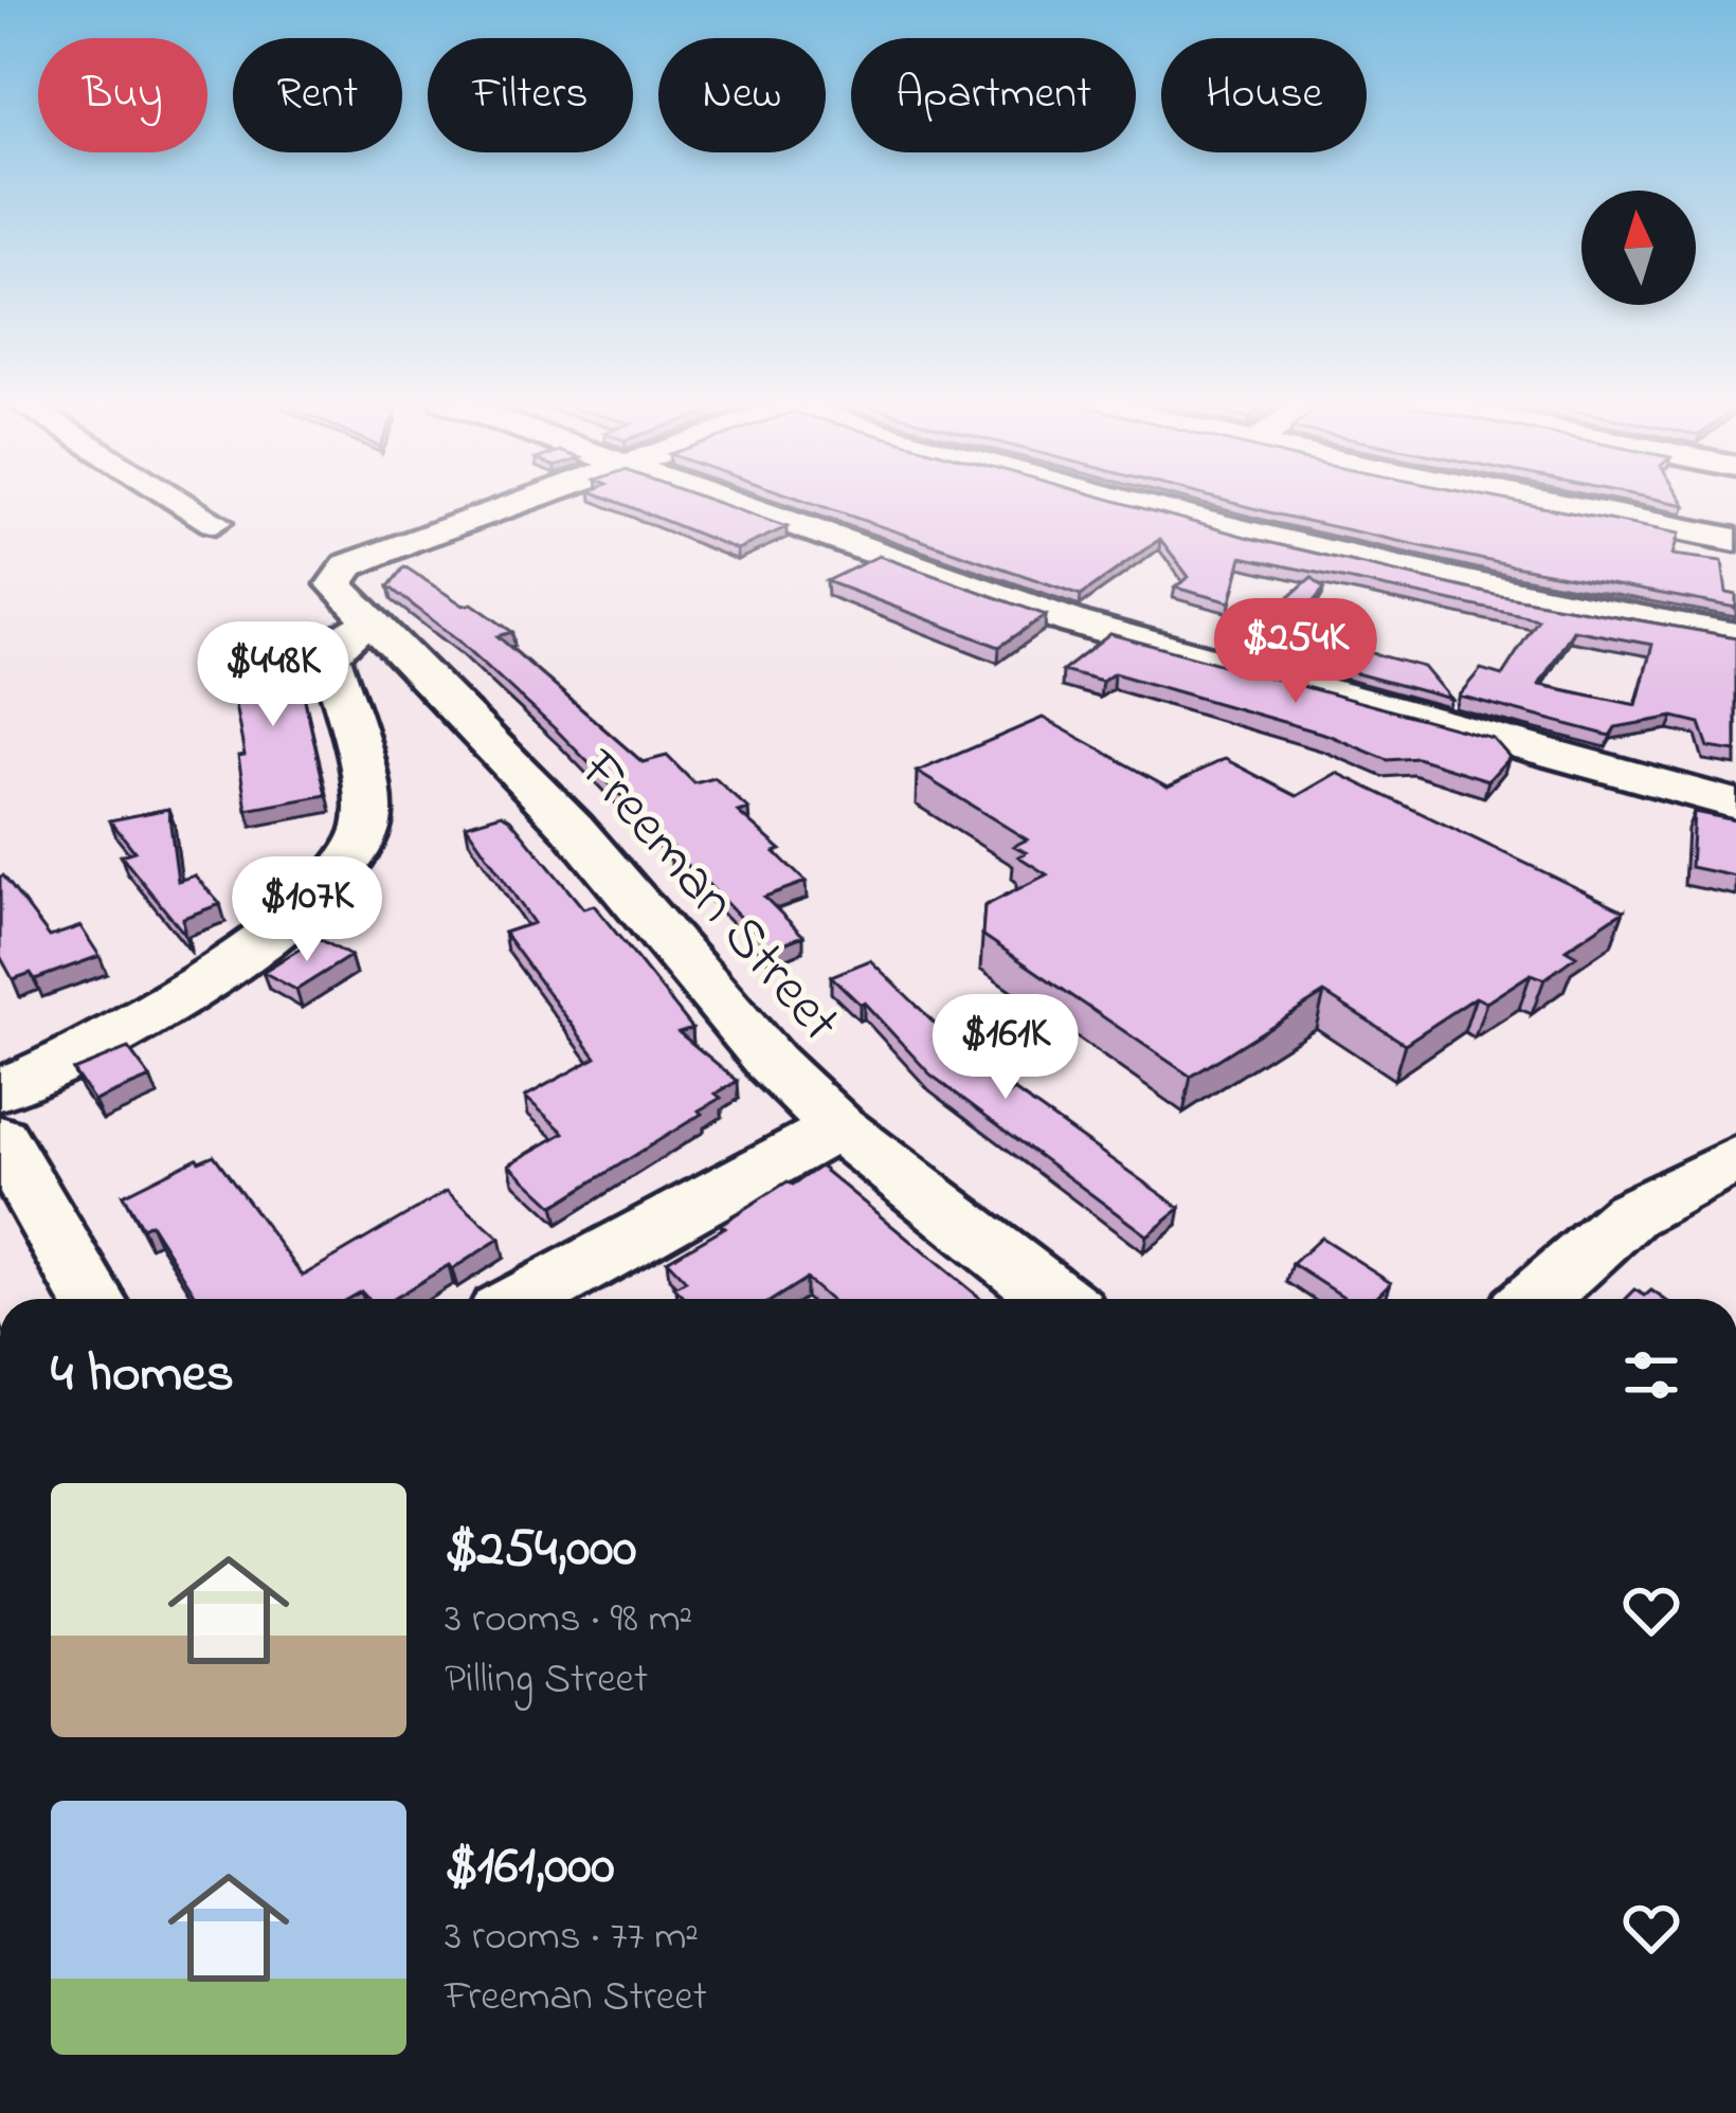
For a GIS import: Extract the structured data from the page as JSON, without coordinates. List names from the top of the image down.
{
  "streets": {
    "street": ["Freeman Street"]
  },
  "north": "top",
  "page": {
    "chip": [
      "Buy",
      "Rent",
      "Filters",
      "New",
      "Apartment",
      "House"
    ],
    "price": [
      "$254K",
      "$448K",
      "$107K",
      "$161K"
    ],
    "heading": "4 homes",
    "list": [
      {
        "name": "$254,000",
        "note": "3 rooms · 98 m² · Pilling Street"
      },
      {
        "name": "$161,000",
        "note": "3 rooms · 77 m² · Freeman Street"
      }
    ]
  }
}
